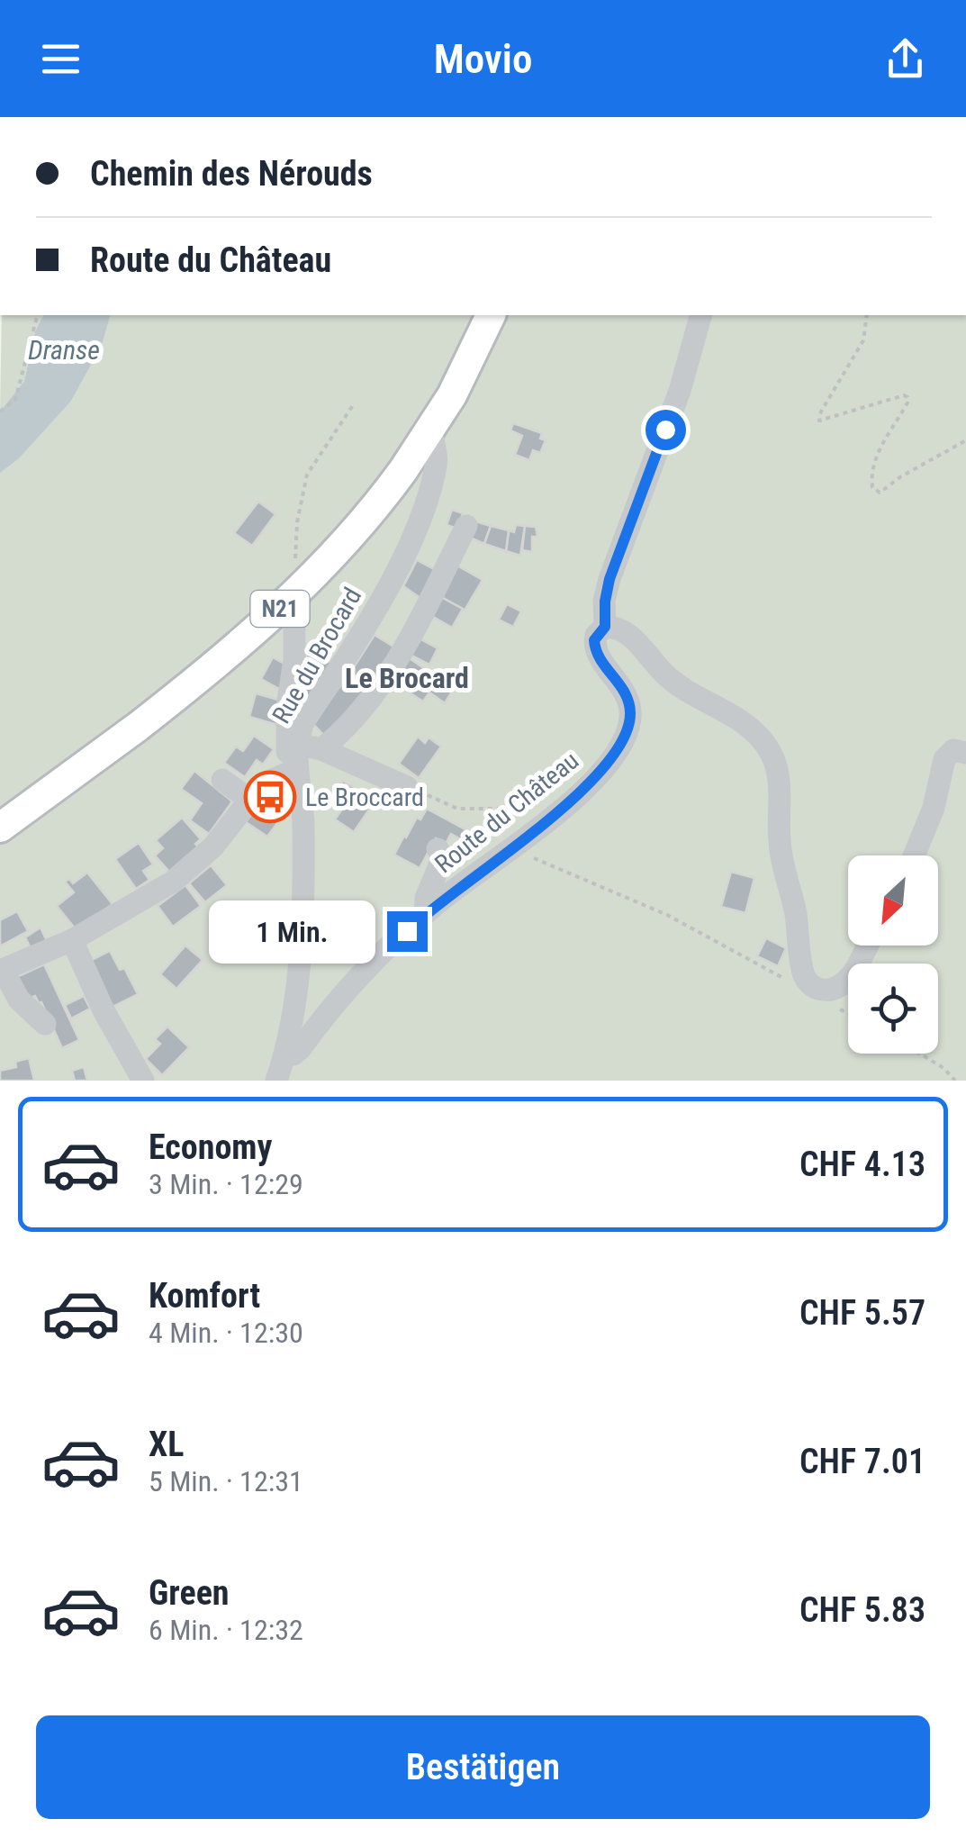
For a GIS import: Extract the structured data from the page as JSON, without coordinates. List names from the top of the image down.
{
  "streets": {
    "main road": ["N21"],
    "street": ["Rue du Brocard", "Route du Château"]
  },
  "crossings": [
    ["N21", "Rue du Brocard"]
  ],
  "districts": ["Le Brocard"],
  "water": ["Dranse"],
  "places": {
    "bus stop": ["Le Broccard"]
  },
  "north": "bottom left",
  "page": {
    "header": "Movio",
    "banner": ["Chemin des Nérouds", "Route du Château"],
    "bubble": "1 Min.",
    "list": [
      {
        "name": "Economy",
        "note": "3 Min. · 12:29",
        "value": "CHF 4.13"
      },
      {
        "name": "Komfort",
        "note": "4 Min. · 12:30",
        "value": "CHF 5.57"
      },
      {
        "name": "XL",
        "note": "5 Min. · 12:31",
        "value": "CHF 7.01"
      },
      {
        "name": "Green",
        "note": "6 Min. · 12:32",
        "value": "CHF 5.83"
      }
    ],
    "buttons": "Bestätigen"
  }
}
